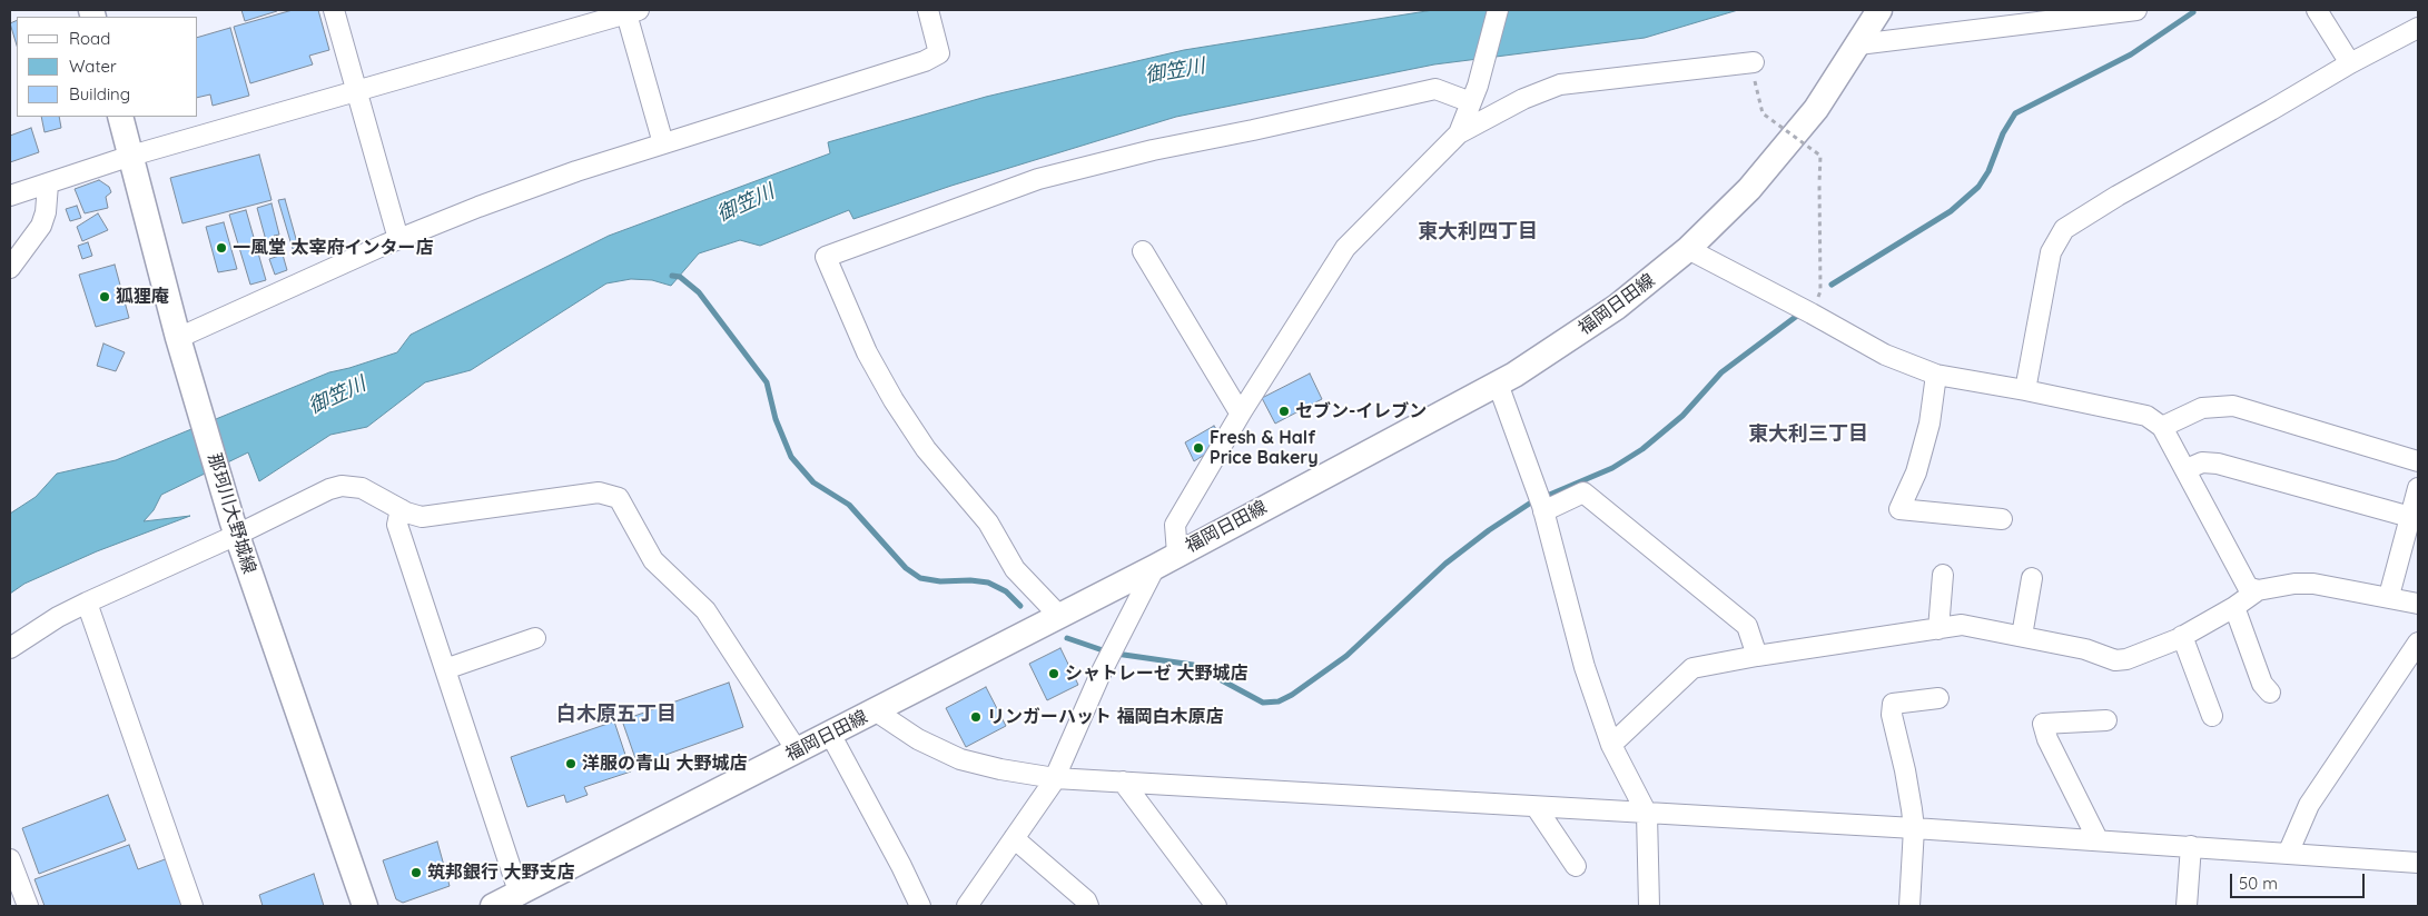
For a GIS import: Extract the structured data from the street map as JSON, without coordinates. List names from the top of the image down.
{
  "streets": {
    "main road": ["福岡日田線", "那珂川大野城線"]
  },
  "districts": ["東大利四丁目", "東大利三丁目", "白木原五丁目"],
  "water": ["御笠川"],
  "places": [
    "一風堂 太宰府インター店",
    "狐狸庵",
    "セブン-イレブン",
    "Fresh & Half Price Bakery",
    "シャトレーゼ 大野城店",
    "リンガーハット 福岡白木原店",
    "洋服の青山 大野城店",
    "筑邦銀行 大野支店"
  ],
  "legend": ["Road", "Water", "Building"],
  "scale_bar": "50 m"
}
